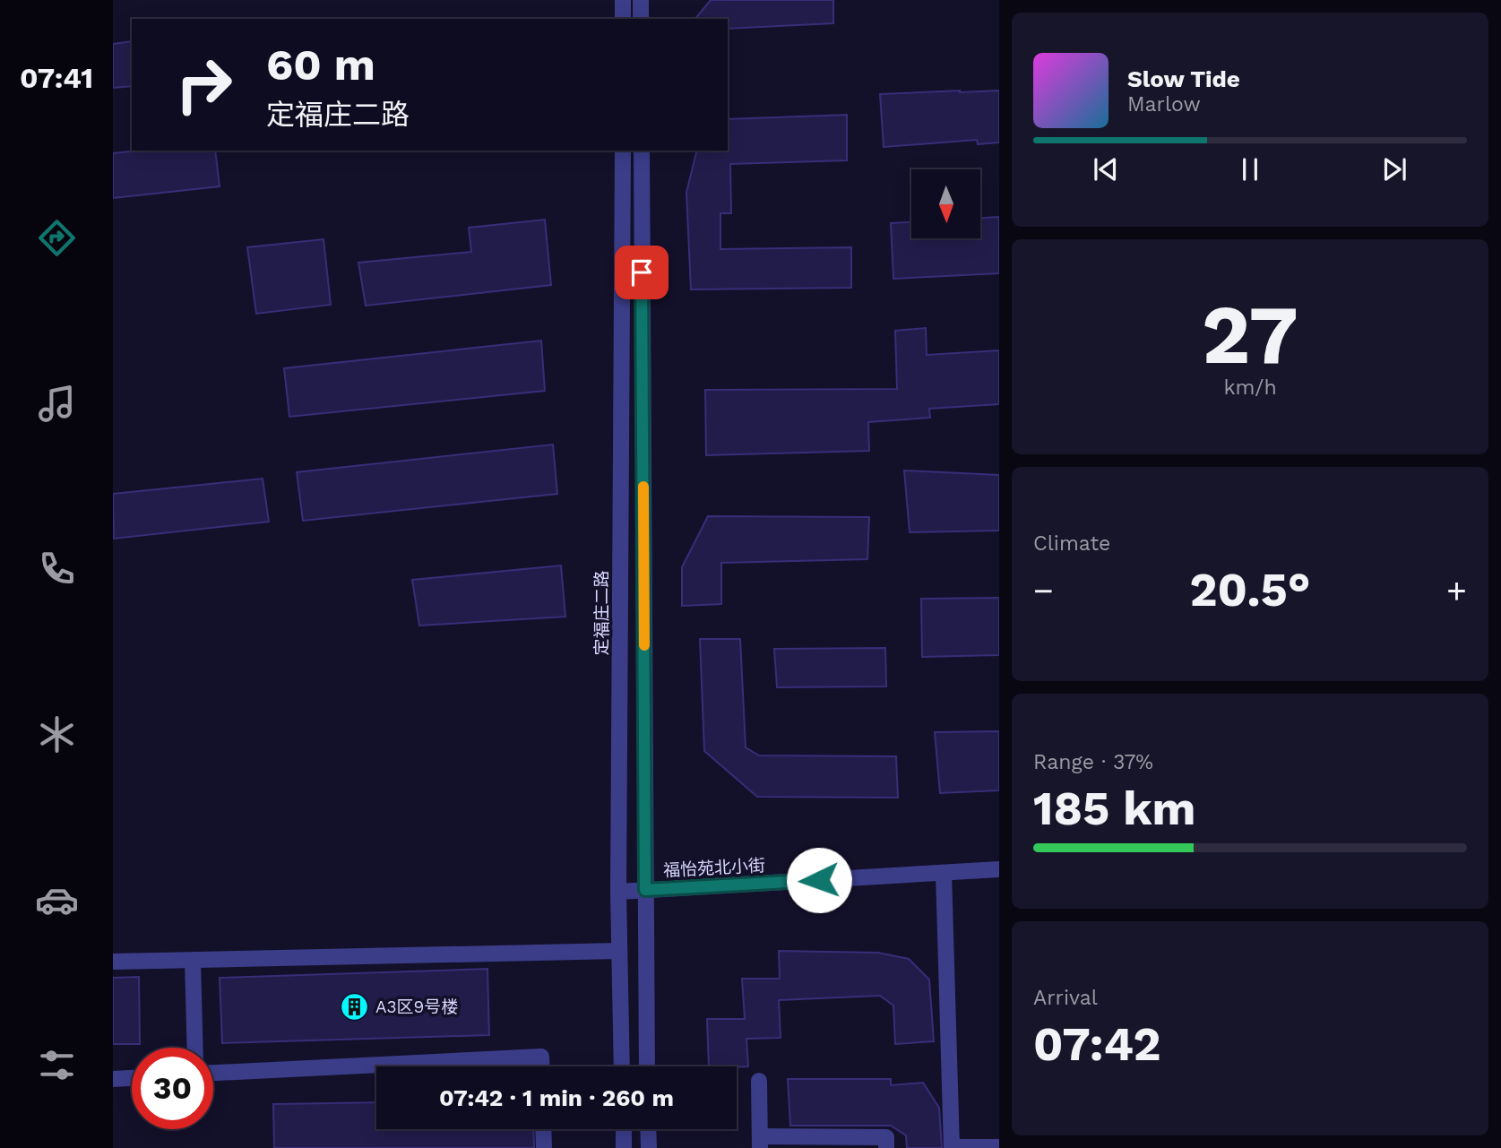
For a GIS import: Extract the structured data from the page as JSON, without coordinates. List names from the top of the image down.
{
  "streets": {
    "street": ["定福庄二路", "福怡苑北小街"]
  },
  "crossings": [
    ["定福庄二路", "福怡苑北小街"]
  ],
  "places": {
    "building": ["A3区9号楼"]
  },
  "north": "bottom",
  "page": {
    "tabs": "07:41",
    "turn": ["60 m", "定福庄二路"],
    "song": ["Slow Tide", "Marlow"],
    "tile": [
      ["27", "km/h"],
      "Climate",
      ["Range · 37%", "185 km"],
      ["Arrival", "07:42"]
    ],
    "heat": ["−", "20.5°", "+"],
    "limit": "30",
    "trip": "07:42 · 1 min · 260 m"
  }
}
